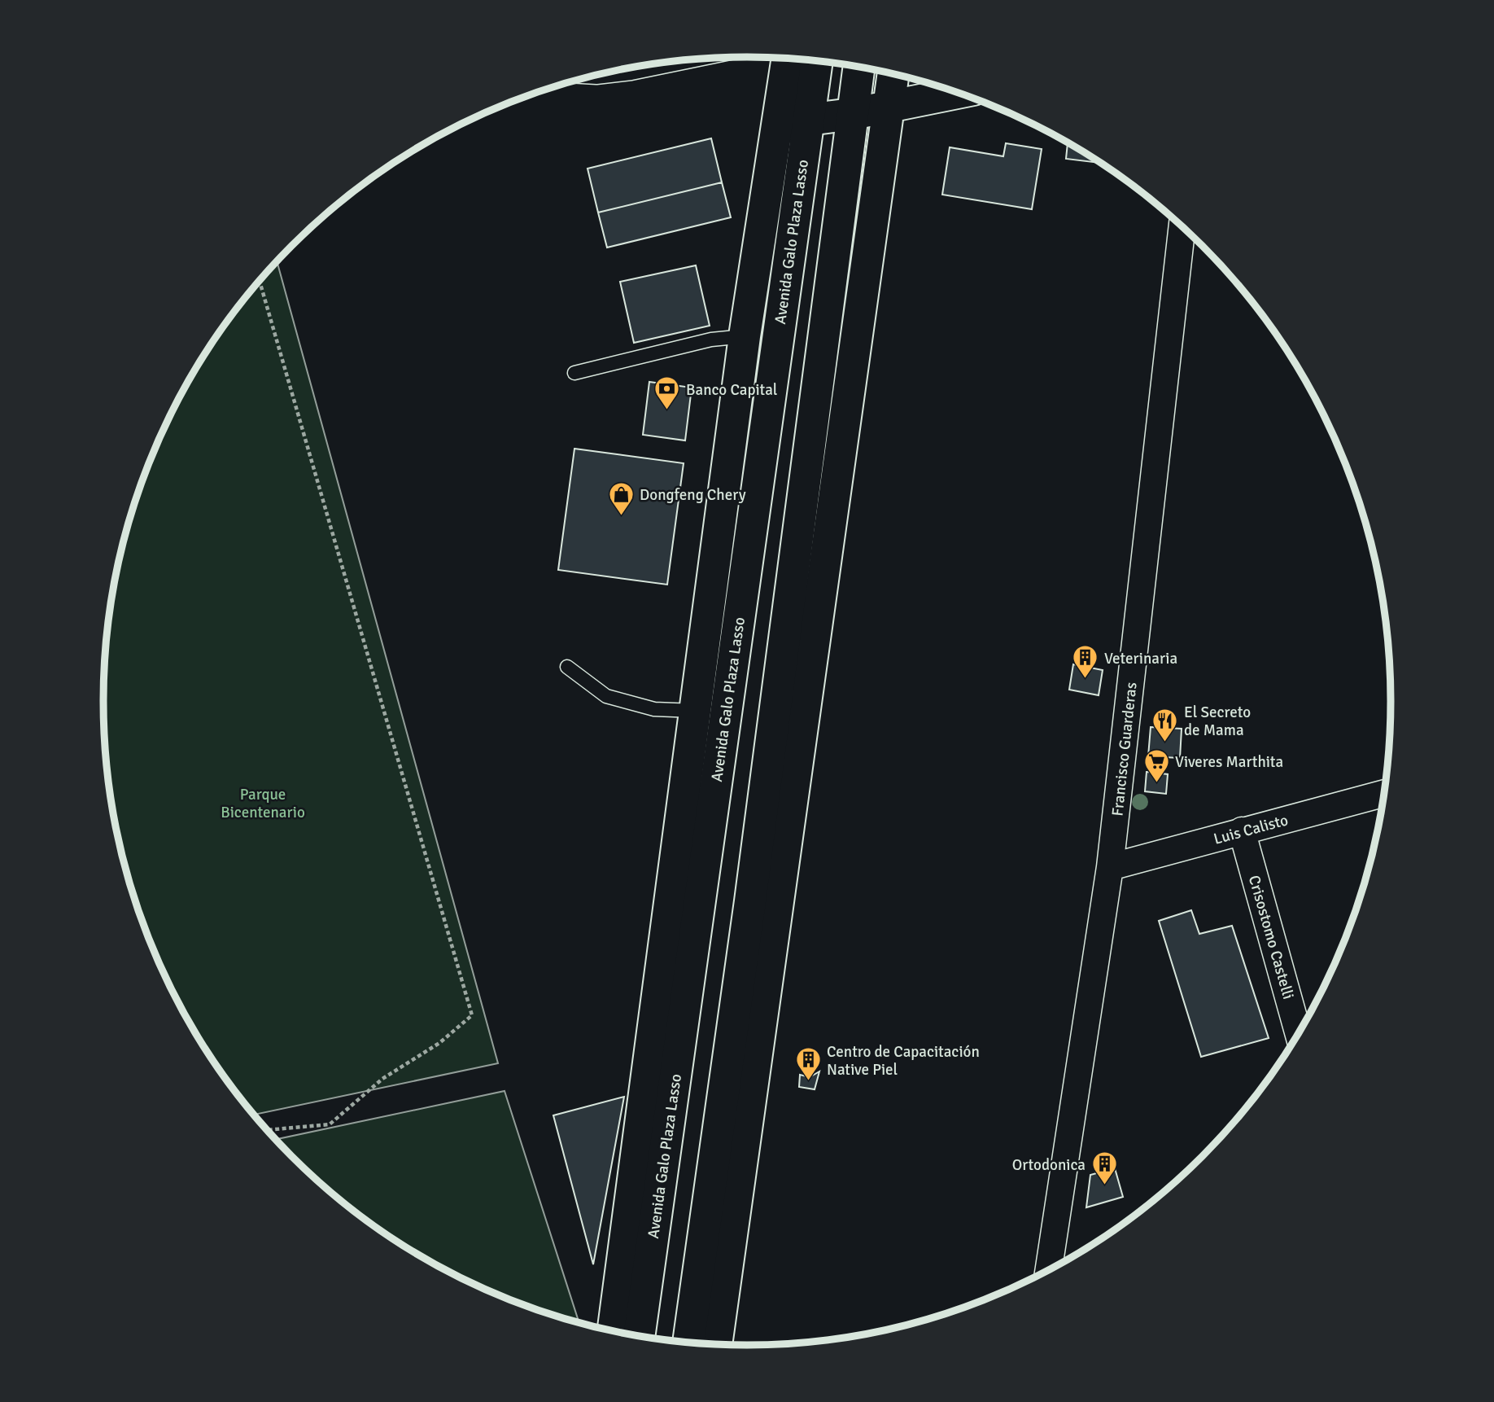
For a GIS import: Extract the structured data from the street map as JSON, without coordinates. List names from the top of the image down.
{
  "streets": {
    "main road": ["Avenida Galo Plaza Lasso"],
    "street": ["Francisco Guarderas", "Luis Calisto", "Crisostomo Castelli"]
  },
  "crossings": [
    ["Francisco Guarderas", "Luis Calisto"],
    ["Luis Calisto", "Crisostomo Castelli"]
  ],
  "parks": ["Parque Bicentenario"],
  "places": {
    "bank": ["Banco Capital"],
    "shop": ["Dongfeng Chery"],
    "building": ["Veterinaria", "Centro de Capacitación Native Piel", "Ortodonica"],
    "restaurant": ["El Secreto de Mama"],
    "supermarket": ["Viveres Marthita"]
  }
}
